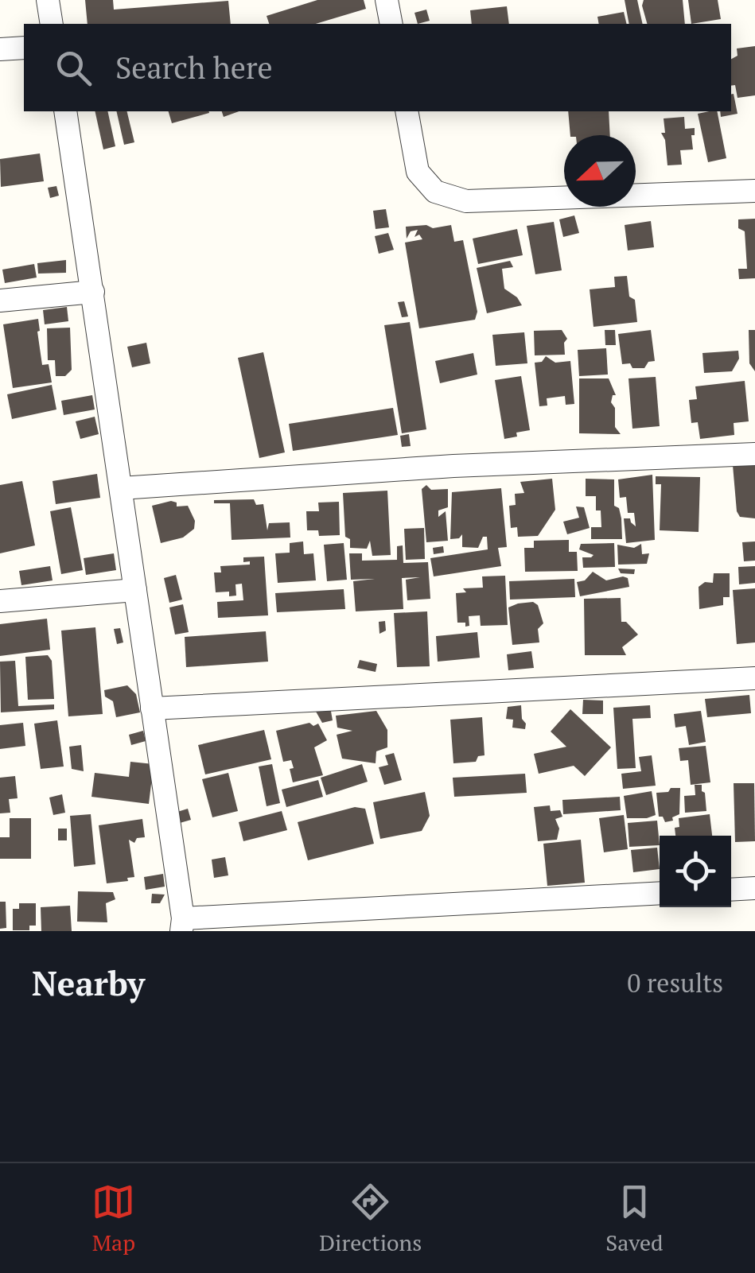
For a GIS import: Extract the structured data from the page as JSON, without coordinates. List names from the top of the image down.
{
  "north": "left",
  "page": {
    "search": "Search here",
    "heading": ["Nearby", "0 results"],
    "nav": ["Map", "Directions", "Saved"]
  }
}
